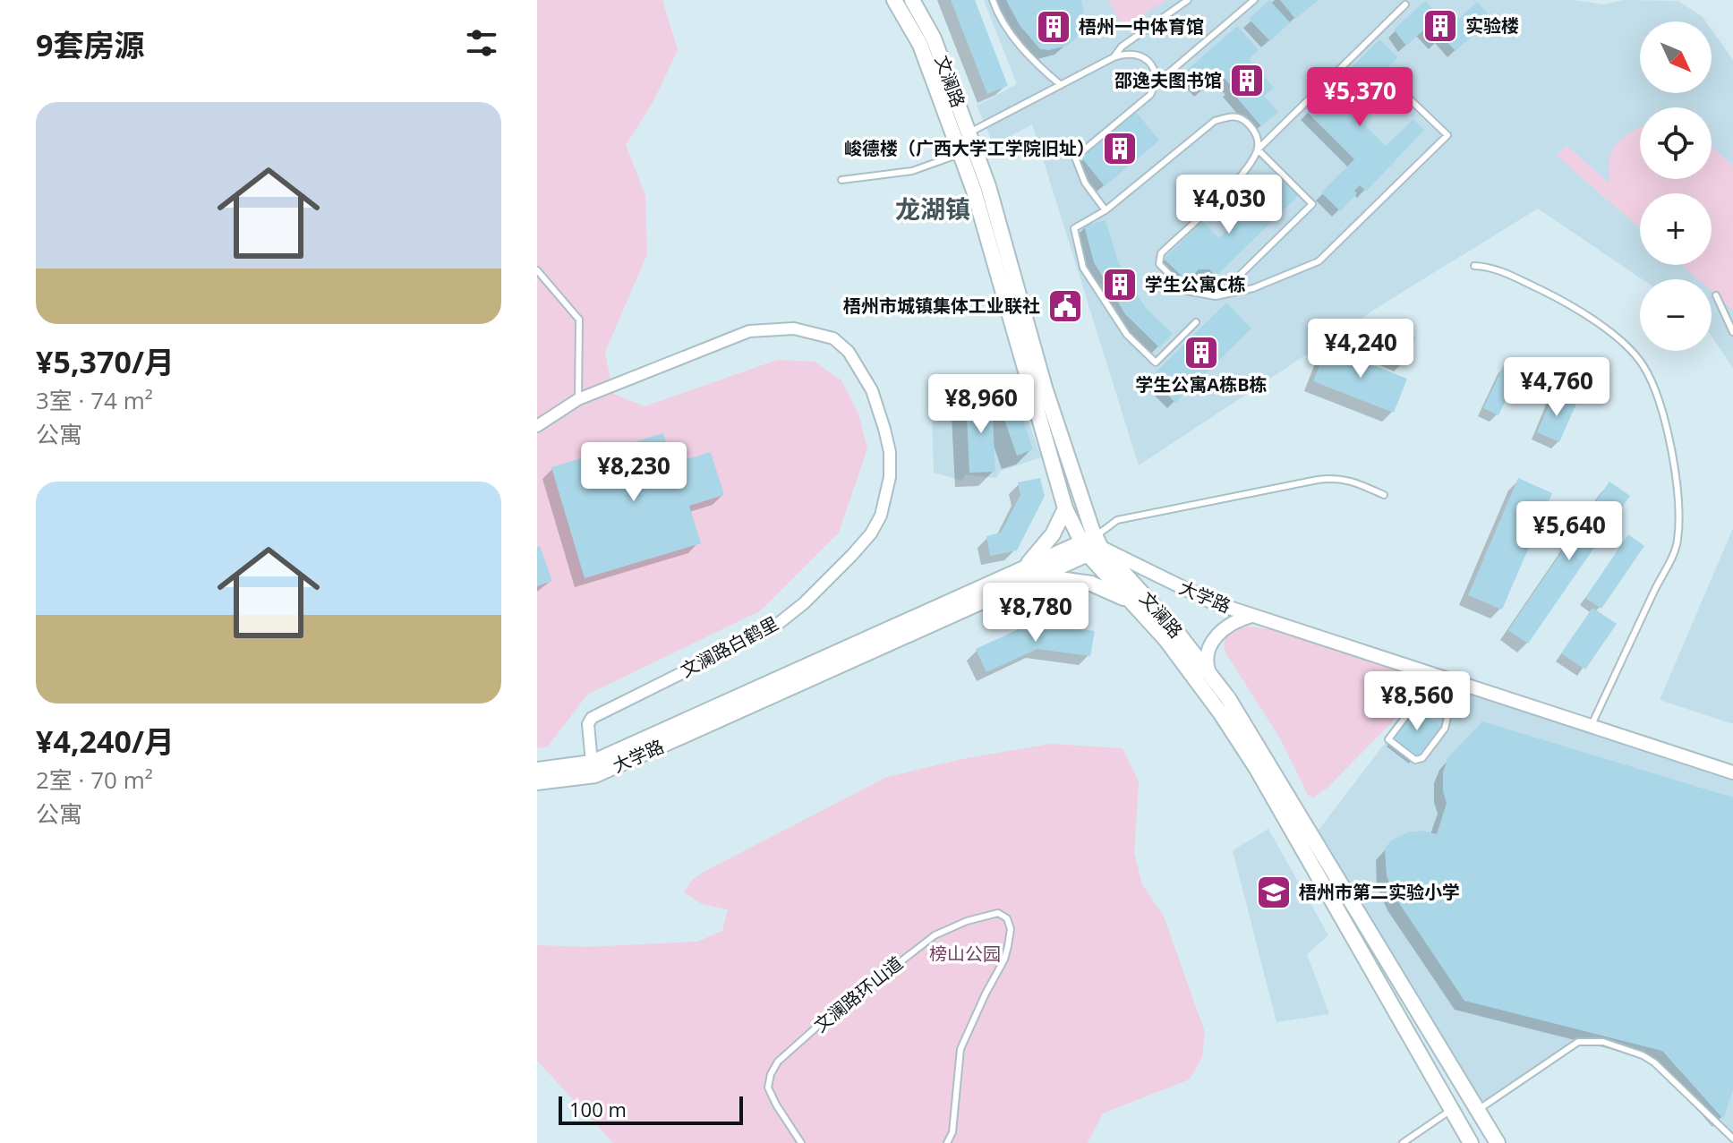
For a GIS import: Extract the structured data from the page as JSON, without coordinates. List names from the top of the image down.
{
  "streets": {
    "main road": ["文澜路", "大学路"],
    "street": ["文澜路白鹤里"],
    "lane": ["文澜路环山道"]
  },
  "crossings": [
    ["文澜路", "大学路"],
    ["大学路", "文澜路白鹤里"]
  ],
  "districts": ["龙湖镇"],
  "parks": ["榜山公园"],
  "places": {
    "building": [
      "实验楼",
      "梧州一中体育馆",
      "邵逸夫图书馆",
      "峻德楼（广西大学工学院旧址）",
      "学生公寓C栋",
      "学生公寓A栋B栋"
    ],
    "public building": ["梧州市城镇集体工业联社"],
    "school or university": ["梧州市第二实验小学"]
  },
  "scale_bar": "100 m",
  "north": "bottom right",
  "page": {
    "heading": "9套房源",
    "map_buttons": ["+", "−"],
    "price": [
      "¥5,370",
      "¥4,030",
      "¥4,240",
      "¥4,760",
      "¥8,960",
      "¥8,230",
      "¥5,640",
      "¥8,780",
      "¥8,560"
    ],
    "list": [
      {
        "name": "¥5,370/月",
        "note": "3室 · 74 m² · 公寓"
      },
      {
        "name": "¥4,240/月",
        "note": "2室 · 70 m² · 公寓"
      }
    ],
    "scale": "100 m"
  }
}
